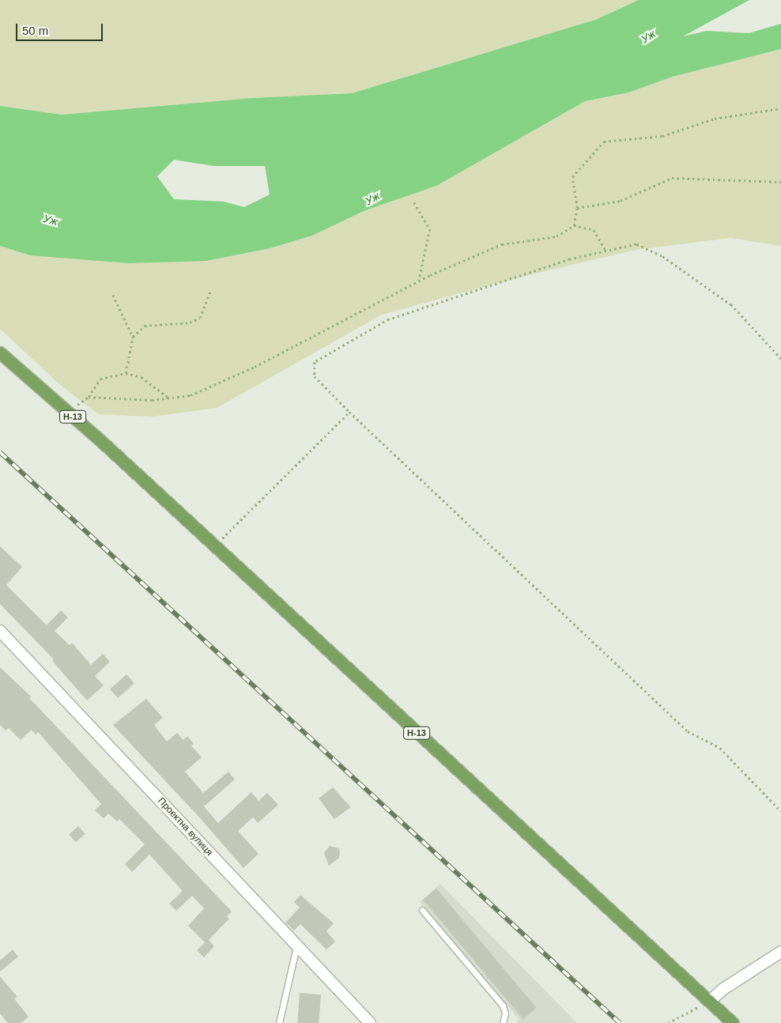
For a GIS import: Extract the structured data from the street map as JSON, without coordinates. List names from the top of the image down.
{
  "streets": {
    "main road": ["Н-13"],
    "street": ["Проектна вулиця"]
  },
  "water": ["Уж"],
  "scale_bar": "50 m"
}
